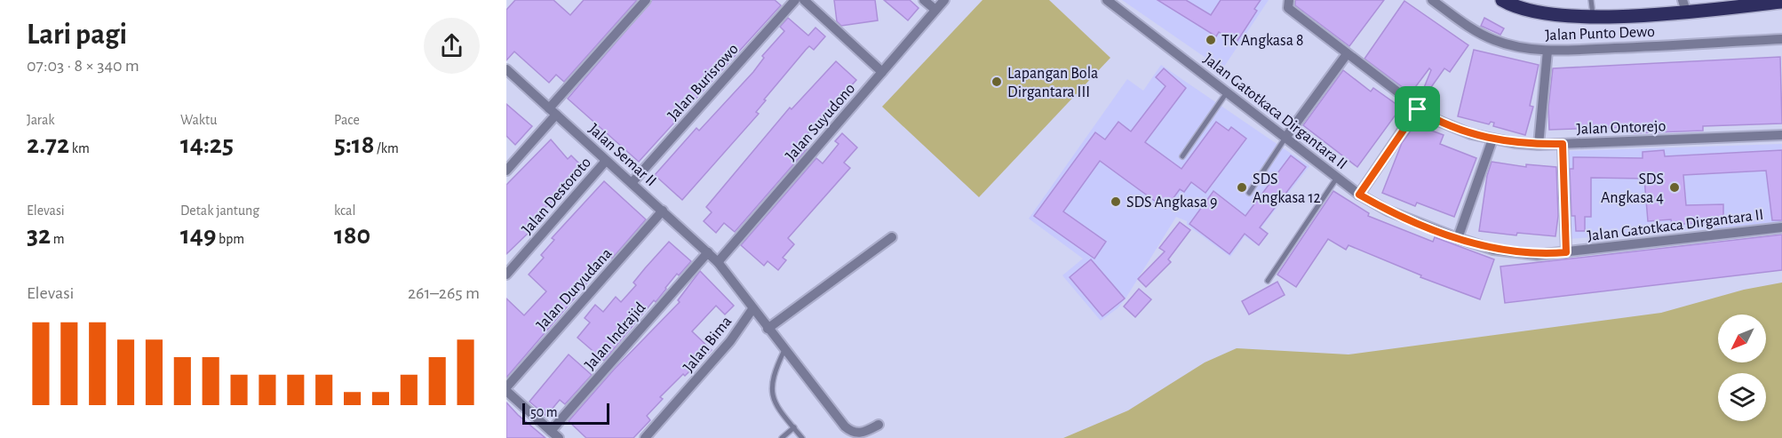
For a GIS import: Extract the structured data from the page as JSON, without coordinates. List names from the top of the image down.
{
  "streets": {
    "street": [
      "Jalan Punto Dewo",
      "Jalan Burisrowo",
      "Jalan Gatotkaca Dirgantara II",
      "Jalan Suyudono",
      "Jalan Ontorejo",
      "Jalan Semar II",
      "Jalan Destoroto",
      "Jalan Duryudana",
      "Jalan Indrajid",
      "Jalan Bima"
    ]
  },
  "crossings": [
    ["Jalan Burisrowo", "Jalan Semar II"],
    ["Jalan Suyudono", "Jalan Semar II"],
    ["Jalan Suyudono", "Jalan Bima"],
    ["Jalan Semar II", "Jalan Destoroto"],
    ["Jalan Semar II", "Jalan Duryudana"],
    ["Jalan Semar II", "Jalan Indrajid"],
    ["Jalan Semar II", "Jalan Bima"],
    ["Jalan Duryudana", "Jalan Indrajid"]
  ],
  "places": [
    "TK Angkasa 8",
    "Lapangan Bola Dirgantara III",
    "SDS Angkasa 12",
    "SDS Angkasa 4",
    "SDS Angkasa 9"
  ],
  "scale_bar": "50 m",
  "north": "bottom left",
  "page": {
    "heading": ["Lari pagi", "07:03 · 8 × 340 m"],
    "stats": [
      ["Jarak", "2.72 km"],
      ["Waktu", "14:25"],
      ["Pace", "5:18 /km"],
      ["Elevasi", "32 m"],
      ["Detak jantung", "149 bpm"],
      ["kcal", "180"]
    ],
    "chart": ["Elevasi", "261–265 m"],
    "scale": "50 m"
  }
}
